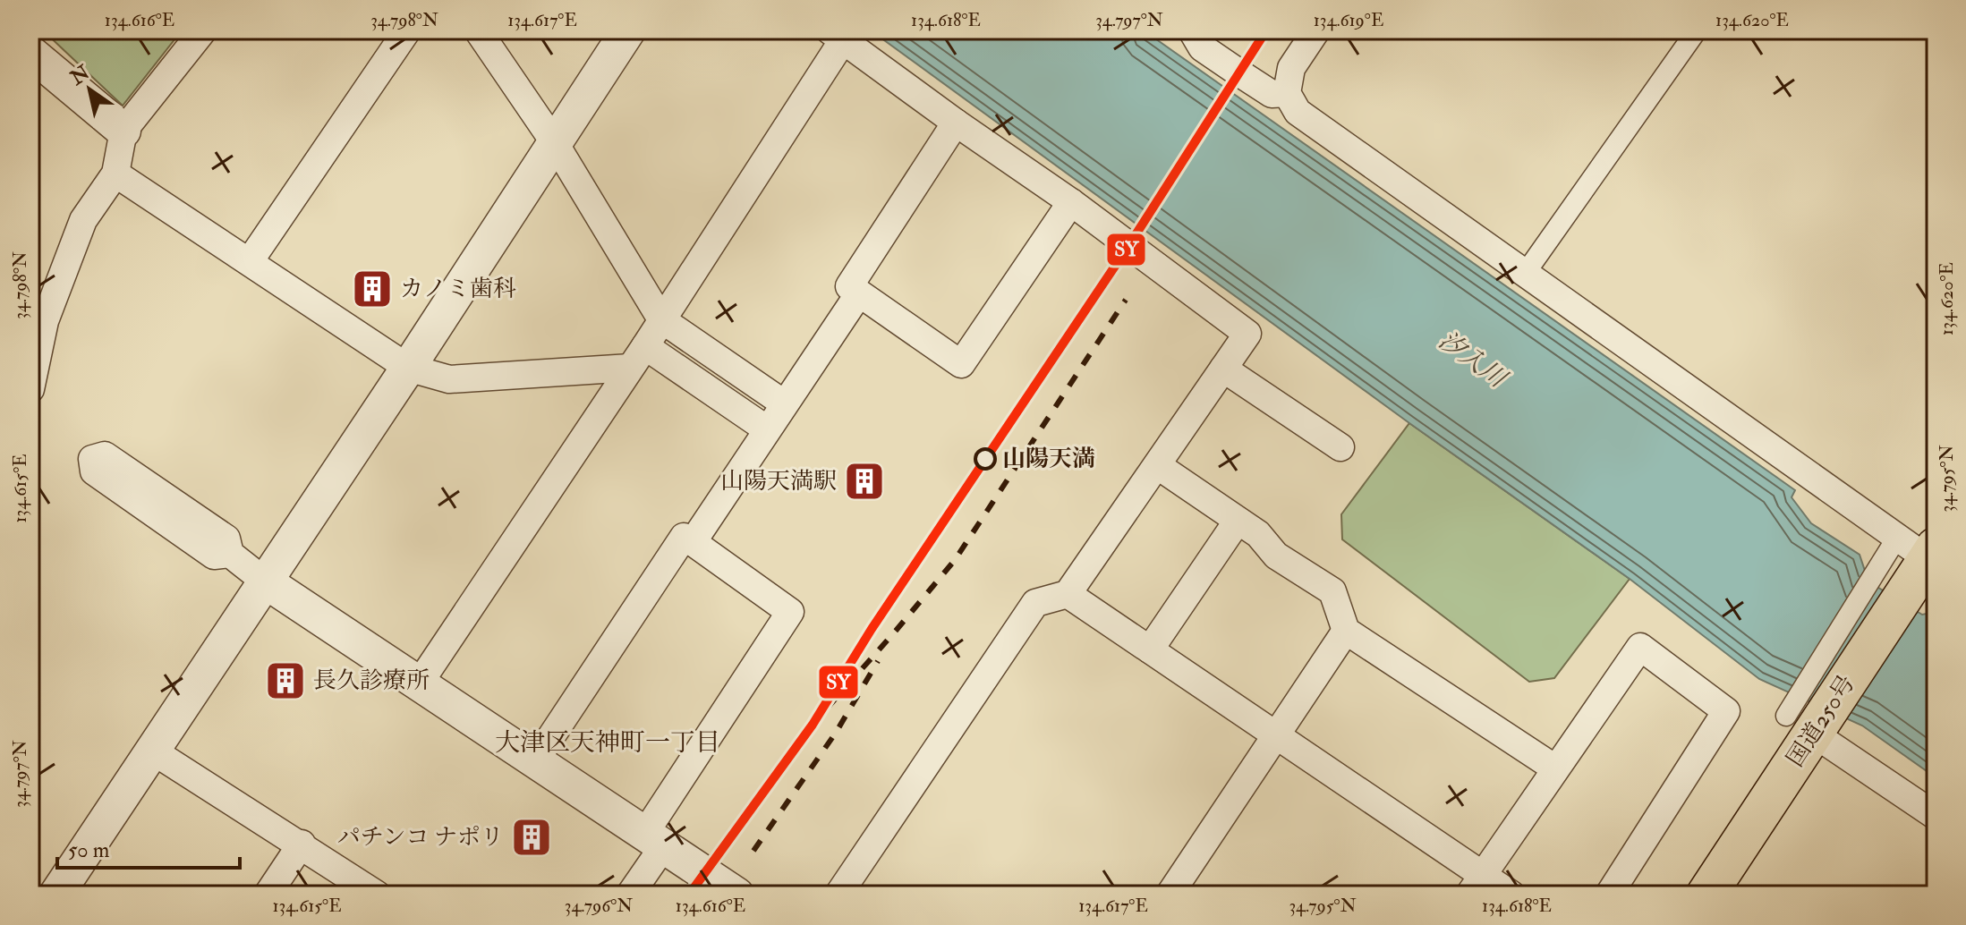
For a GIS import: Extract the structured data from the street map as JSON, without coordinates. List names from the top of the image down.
{
  "streets": {
    "highway": ["国道250号"]
  },
  "districts": ["大津区天神町一丁目"],
  "water": ["汐入川"],
  "places": {
    "building": [
      "カノミ歯科",
      "山陽天満駅",
      "長久診療所",
      "パチンコ ナポリ"
    ],
    "other": ["山陽天満"]
  },
  "lines": ["transit line SY"],
  "scale_bar": "50 m",
  "north": "top left",
  "coordinates": [
    "134.616°E",
    "34.798°N",
    "134.617°E",
    "134.618°E",
    "34.797°N",
    "134.619°E",
    "134.620°E",
    "34.795°N",
    "134.615°E",
    "34.796°N"
  ]
}
